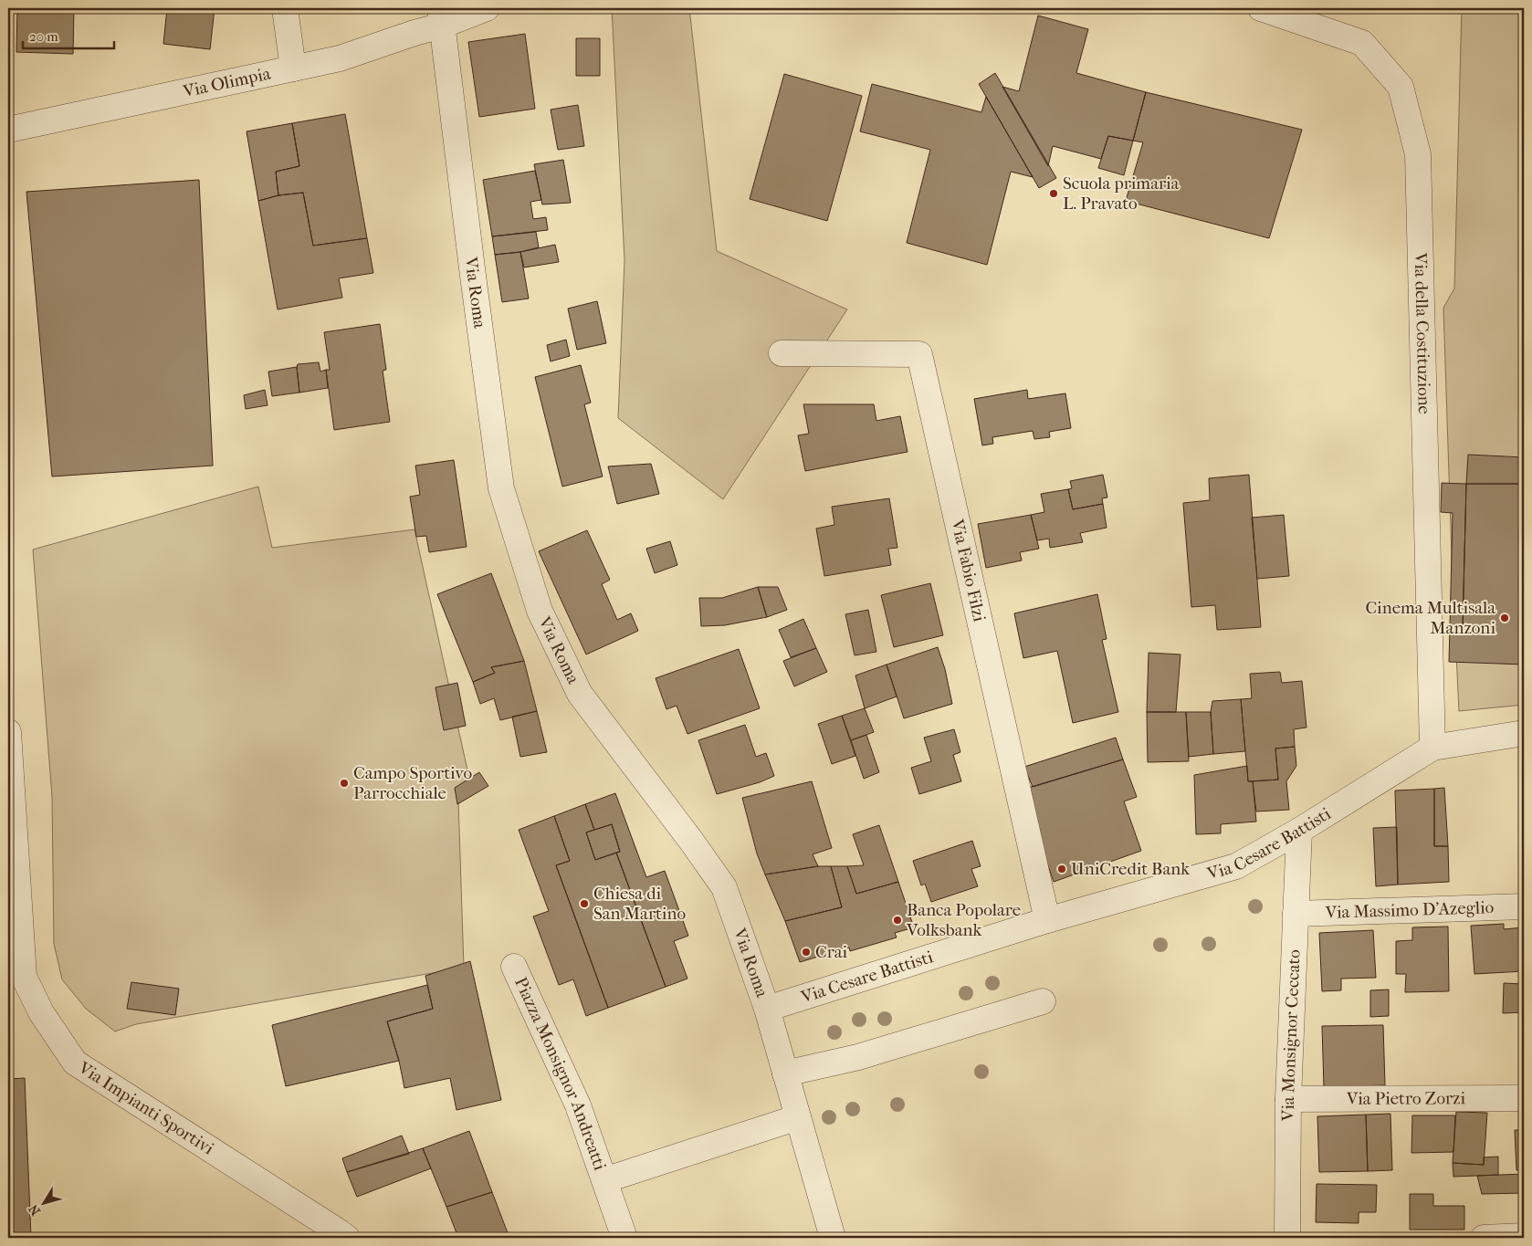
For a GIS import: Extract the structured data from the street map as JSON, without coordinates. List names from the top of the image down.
{
  "streets": {
    "street": [
      "Via Olimpia",
      "Via Roma",
      "Via della Costituzione",
      "Via Fabio Filzi",
      "Via Cesare Battisti",
      "Via Massimo D'Azeglio",
      "Via Monsignor Ceccato",
      "Piazza Monsignor Andreatti",
      "Via Pietro Zorzi",
      "Via Impianti Sportivi"
    ]
  },
  "crossings": [
    ["Via Olimpia", "Via Roma"],
    ["Via Roma", "Via Cesare Battisti"],
    ["Via Roma", "Piazza Monsignor Andreatti"],
    ["Via della Costituzione", "Via Cesare Battisti"],
    ["Via Fabio Filzi", "Via Cesare Battisti"],
    ["Via Cesare Battisti", "Via Monsignor Ceccato"],
    ["Via Massimo D'Azeglio", "Via Monsignor Ceccato"],
    ["Via Monsignor Ceccato", "Via Pietro Zorzi"]
  ],
  "places": [
    "Scuola primaria L. Pravato",
    "Cinema Multisala Manzoni",
    "Campo Sportivo Parrocchiale",
    "UniCredit Bank",
    "Chiesa di San Martino",
    "Banca Popolare Volksbank",
    "Crai"
  ],
  "scale_bar": "20 m",
  "north": "bottom left"
}
